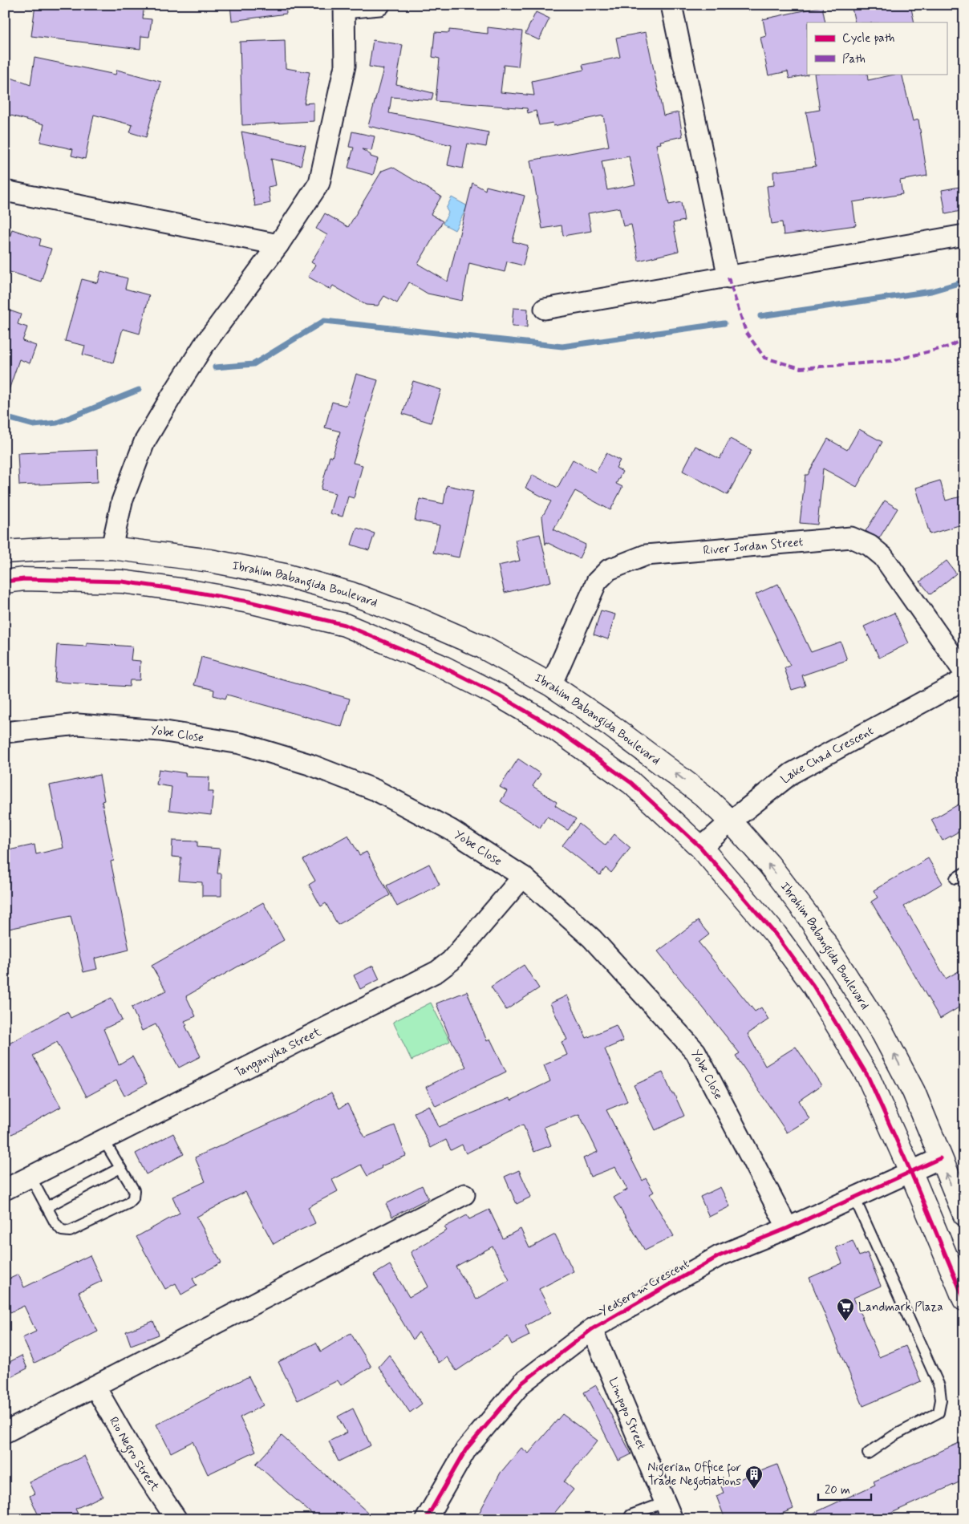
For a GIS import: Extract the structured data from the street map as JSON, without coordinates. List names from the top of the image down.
{
  "streets": {
    "street": [
      "River Jordan Street",
      "Ibrahim Babangida Boulevard",
      "Yobe Close",
      "Lake Chad Crescent",
      "Tanganyika Street",
      "Yedseram Crescent",
      "Limpopo Street",
      "Rio Negro Street"
    ]
  },
  "crossings": [
    ["River Jordan Street", "Ibrahim Babangida Boulevard"],
    ["Ibrahim Babangida Boulevard", "Lake Chad Crescent"],
    ["Ibrahim Babangida Boulevard", "Yedseram Crescent"],
    ["Yobe Close", "Tanganyika Street"],
    ["Yobe Close", "Yedseram Crescent"],
    ["Yedseram Crescent", "Limpopo Street"]
  ],
  "places": {
    "supermarket": ["Landmark Plaza"],
    "building": ["Nigerian Office for Trade Negotiations"]
  },
  "legend": ["Cycle path", "Path"],
  "scale_bar": "20 m"
}
